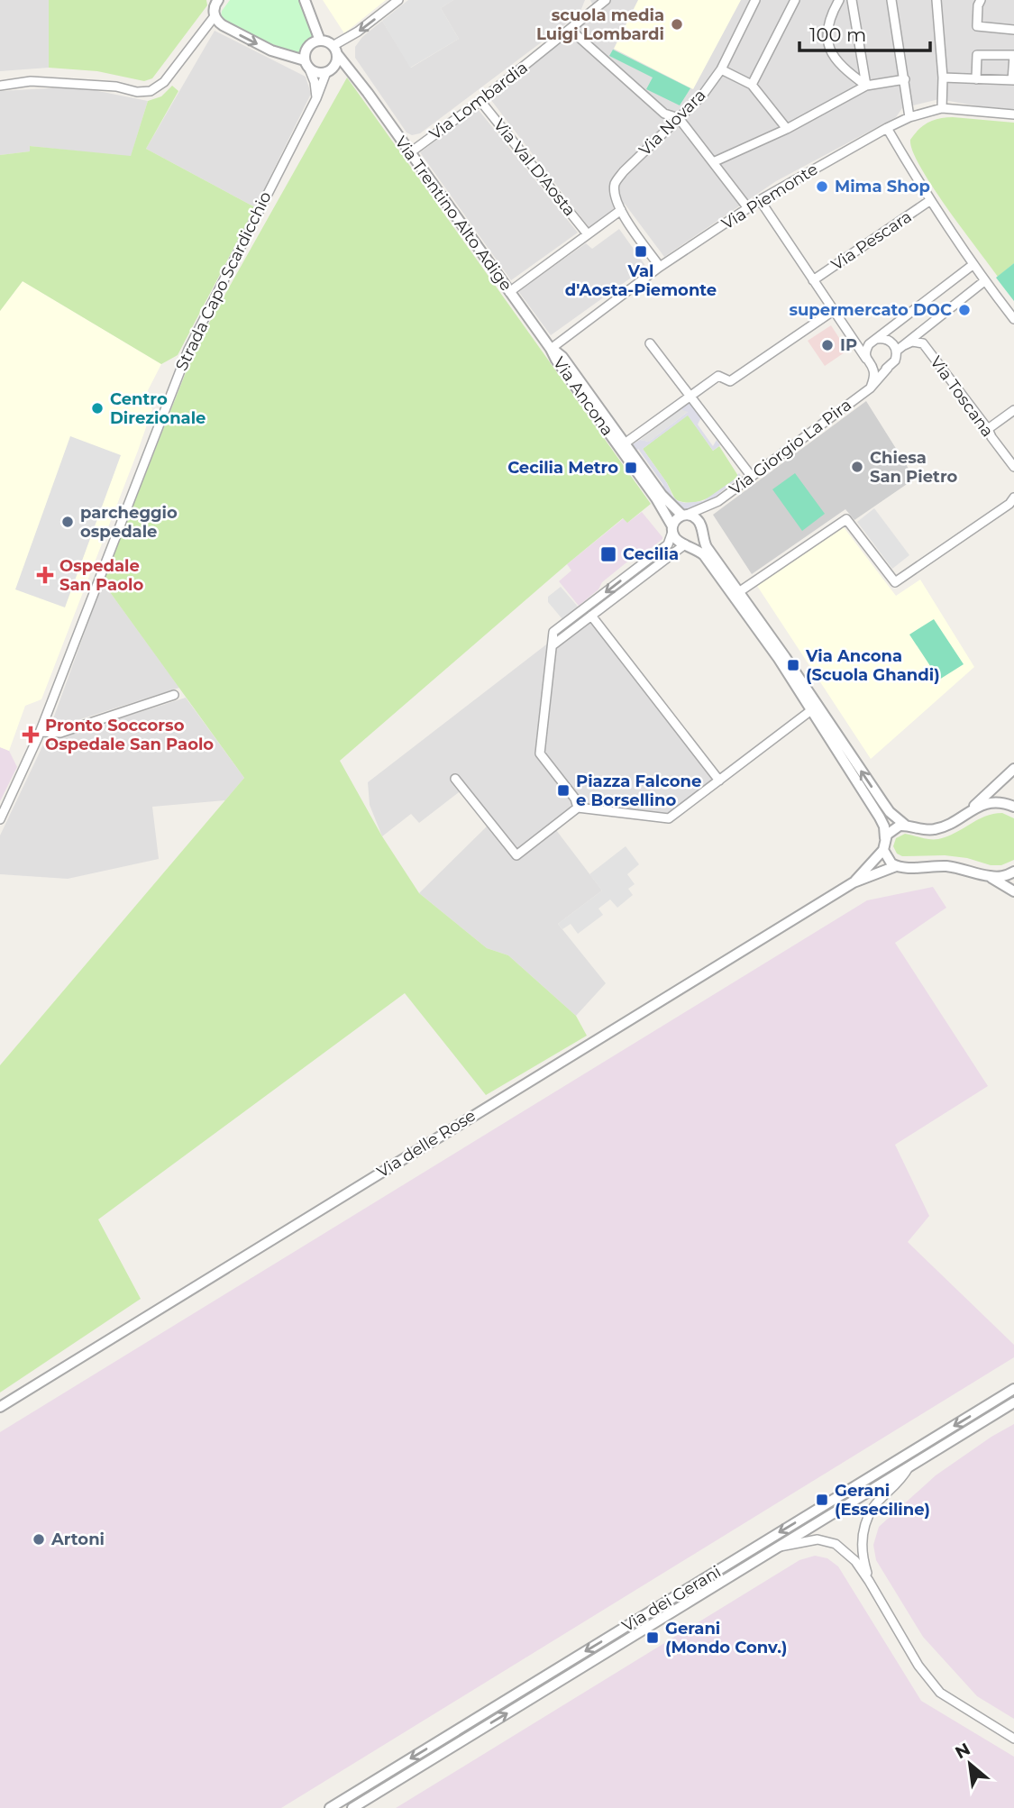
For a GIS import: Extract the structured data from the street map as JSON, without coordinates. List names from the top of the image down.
{
  "streets": {
    "street": [
      "Via Lombardia",
      "Via Novara",
      "Via Val D'Aosta",
      "Via Piemonte",
      "Via Trentino Alto Adige",
      "Via Pescara",
      "Strada Capo Scardicchio",
      "Via Ancona",
      "Via Toscana",
      "Via Giorgio La Pira",
      "Via delle Rose",
      "Via dei Gerani"
    ]
  },
  "crossings": [
    ["Via Lombardia", "Via Val D'Aosta"],
    ["Via Lombardia", "Via Trentino Alto Adige"],
    ["Via Novara", "Via Piemonte"],
    ["Via Piemonte", "Via Trentino Alto Adige"],
    ["Via Piemonte", "Via Ancona"],
    ["Via Trentino Alto Adige", "Strada Capo Scardicchio"],
    ["Via Trentino Alto Adige", "Via Ancona"],
    ["Via Toscana", "Via Giorgio La Pira"]
  ],
  "places": {
    "other": [
      "scuola media Luigi Lombardi",
      "Mima Shop",
      "supermercato DOC",
      "IP",
      "Centro Direzionale",
      "Chiesa San Pietro",
      "parcheggio ospedale",
      "Artoni"
    ],
    "transit": [
      "Val d'Aosta-Piemonte",
      "Cecilia Metro",
      "Cecilia",
      "Via Ancona (Scuola Ghandi)",
      "Piazza Falcone e Borsellino",
      "Gerani (Esseciline)",
      "Gerani (Mondo Conv.)"
    ],
    "health": ["Ospedale San Paolo", "Pronto Soccorso Ospedale San Paolo"]
  },
  "scale_bar": "100 m",
  "north": "top left"
}
